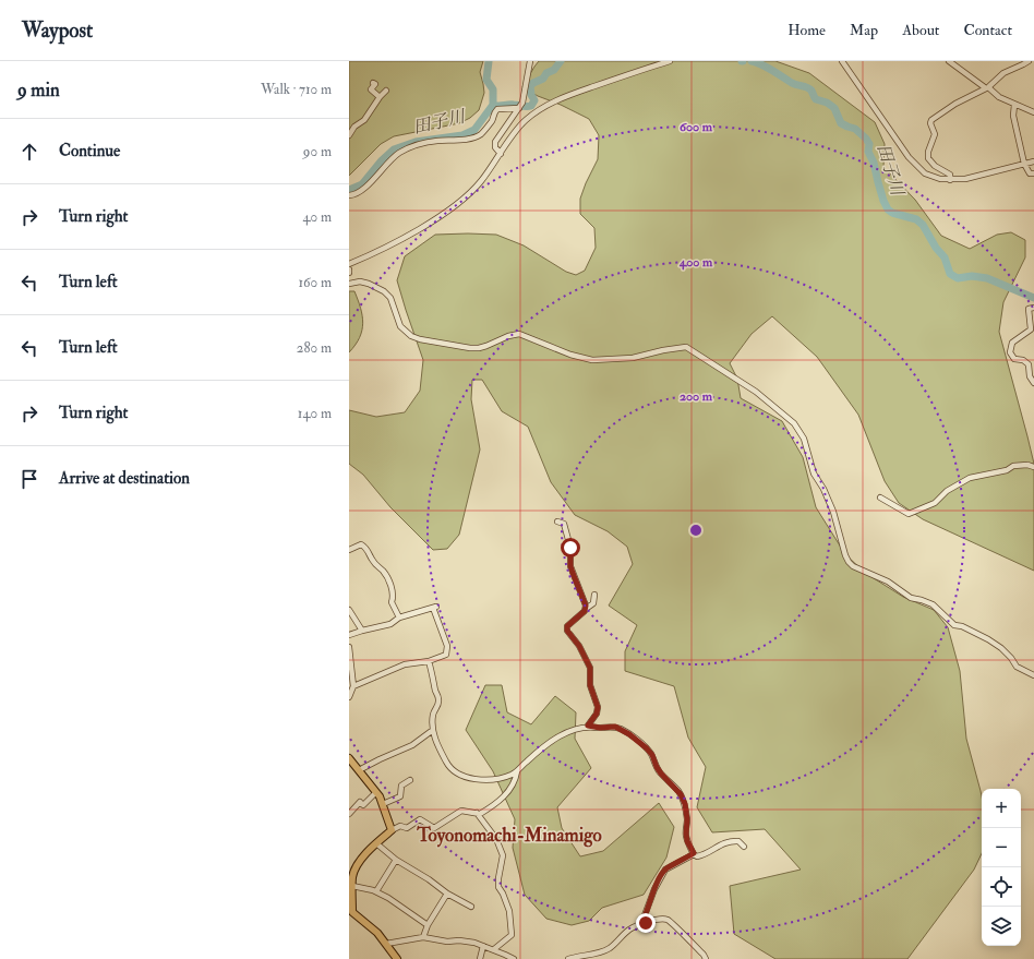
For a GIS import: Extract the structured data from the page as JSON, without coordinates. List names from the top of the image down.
{
  "districts": ["Toyonomachi-Minamigo"],
  "water": ["田子川"],
  "page": {
    "header": "Waypost",
    "nav": [
      "Home",
      "Map",
      "About",
      "Contact"
    ],
    "heading": ["9 min", "Walk · 710 m"],
    "list": [
      ["Continue", "90 m"],
      ["Turn right", "40 m"],
      ["Turn left", "160 m"],
      ["Turn left", "280 m"],
      ["Turn right", "140 m"],
      "Arrive at destination"
    ],
    "map_buttons": ["+", "−"]
  },
  "rings": ["600 m", "400 m", "200 m"]
}
